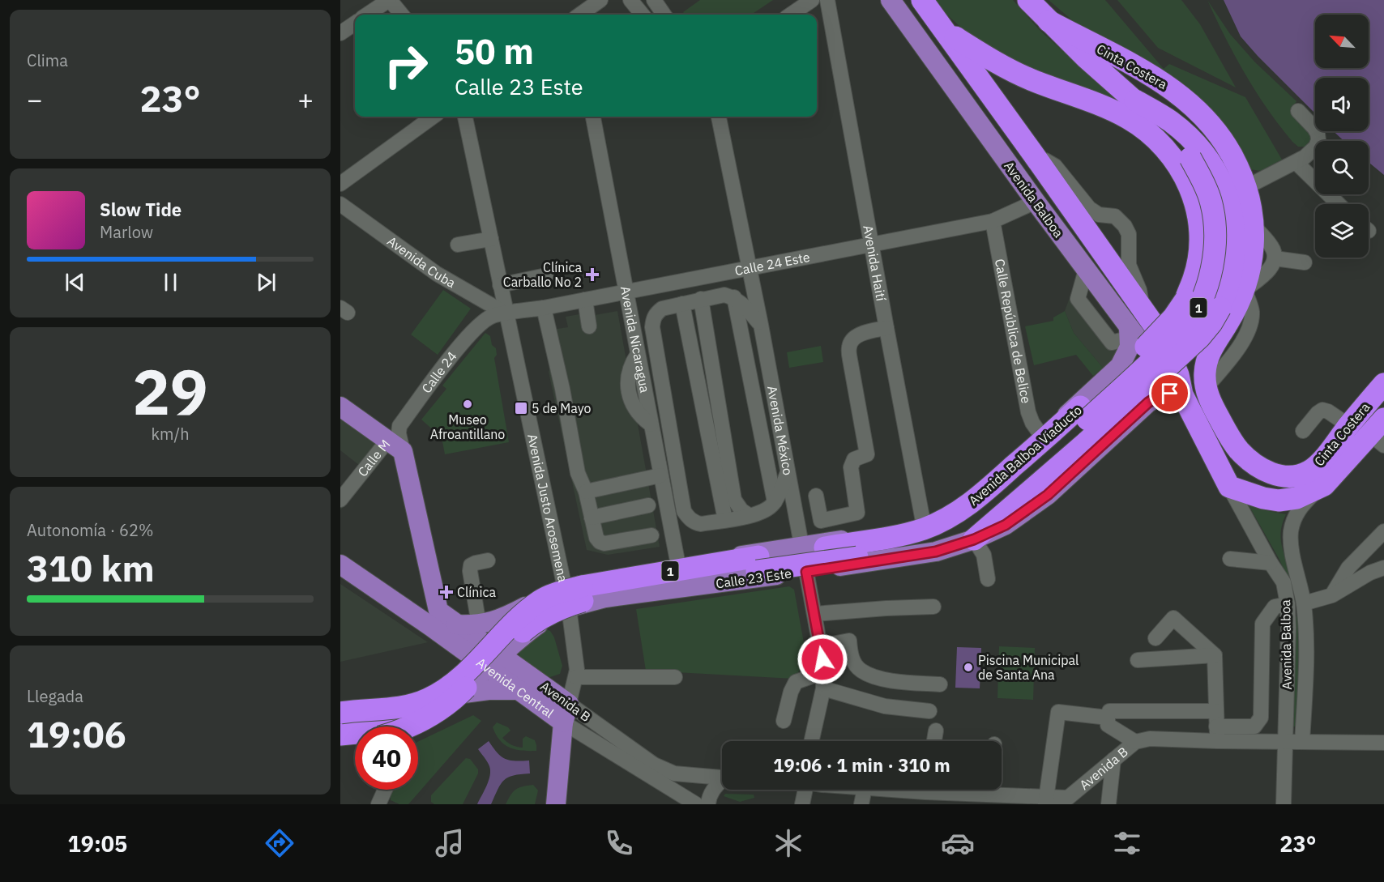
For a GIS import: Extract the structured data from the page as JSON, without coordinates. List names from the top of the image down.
{
  "streets": {
    "highway": [
      "Cinta Costera",
      "Avenida Balboa",
      "1",
      "Avenida Balboa Viaducto"
    ],
    "main road": [
      "Calle 24",
      "Calle M",
      "Calle 23 Este",
      "Avenida Central",
      "Avenida B"
    ],
    "street": [
      "Avenida Cuba",
      "Calle 24 Este",
      "Avenida Haití",
      "Calle República de Belice",
      "Avenida Nicaragua",
      "Avenida México",
      "Avenida Justo Arosemena"
    ]
  },
  "crossings": [
    ["Cinta Costera", "Avenida Balboa"],
    ["Cinta Costera", "Avenida Balboa Viaducto"],
    ["Avenida Balboa", "Calle 24 Este"],
    ["Avenida Balboa", "Avenida Balboa Viaducto"],
    ["Avenida Balboa", "Calle 23 Este"],
    ["Avenida Balboa", "Avenida B"],
    ["Avenida Cuba", "Calle 24 Este"],
    ["Avenida Cuba", "Calle 24"],
    ["Avenida Cuba", "Avenida Justo Arosemena"],
    ["Calle 24 Este", "Avenida Haití"],
    ["Calle 24 Este", "Calle República de Belice"],
    ["Calle 24 Este", "Avenida Nicaragua"],
    ["Calle 24 Este", "Calle 24"],
    ["Calle 24 Este", "Avenida México"],
    ["Calle 24 Este", "Avenida Justo Arosemena"],
    ["Avenida Haití", "Calle 23 Este"],
    ["Calle República de Belice", "Calle 23 Este"],
    ["Avenida Nicaragua", "Calle 23 Este"],
    ["Calle 24", "Calle M"],
    ["Calle 24", "Avenida Justo Arosemena"],
    ["Calle 24", "Avenida B"],
    ["Avenida México", "Calle 23 Este"],
    ["Avenida Balboa Viaducto", "Calle 23 Este"],
    ["Avenida Justo Arosemena", "Calle 23 Este"],
    ["Avenida Justo Arosemena", "Avenida B"],
    ["Calle 23 Este", "Avenida Central"],
    ["Calle 23 Este", "Avenida B"],
    ["Avenida Central", "Avenida B"]
  ],
  "places": {
    "health": ["Clínica Carballo No 2", "Clínica"],
    "other": ["Museo Afroantillano", "Piscina Municipal de Santa Ana"],
    "transit": ["5 de Mayo"]
  },
  "north": "top left",
  "page": {
    "tile": [
      "Clima",
      ["29", "km/h"],
      ["Autonomía · 62%", "310 km"],
      ["Llegada", "19:06"]
    ],
    "turn": ["50 m", "Calle 23 Este"],
    "heat": ["−", "23°", "+"],
    "song": ["Slow Tide", "Marlow"],
    "limit": "40",
    "trip": "19:06 · 1 min · 310 m",
    "tabs": ["19:05", "23°"]
  }
}
